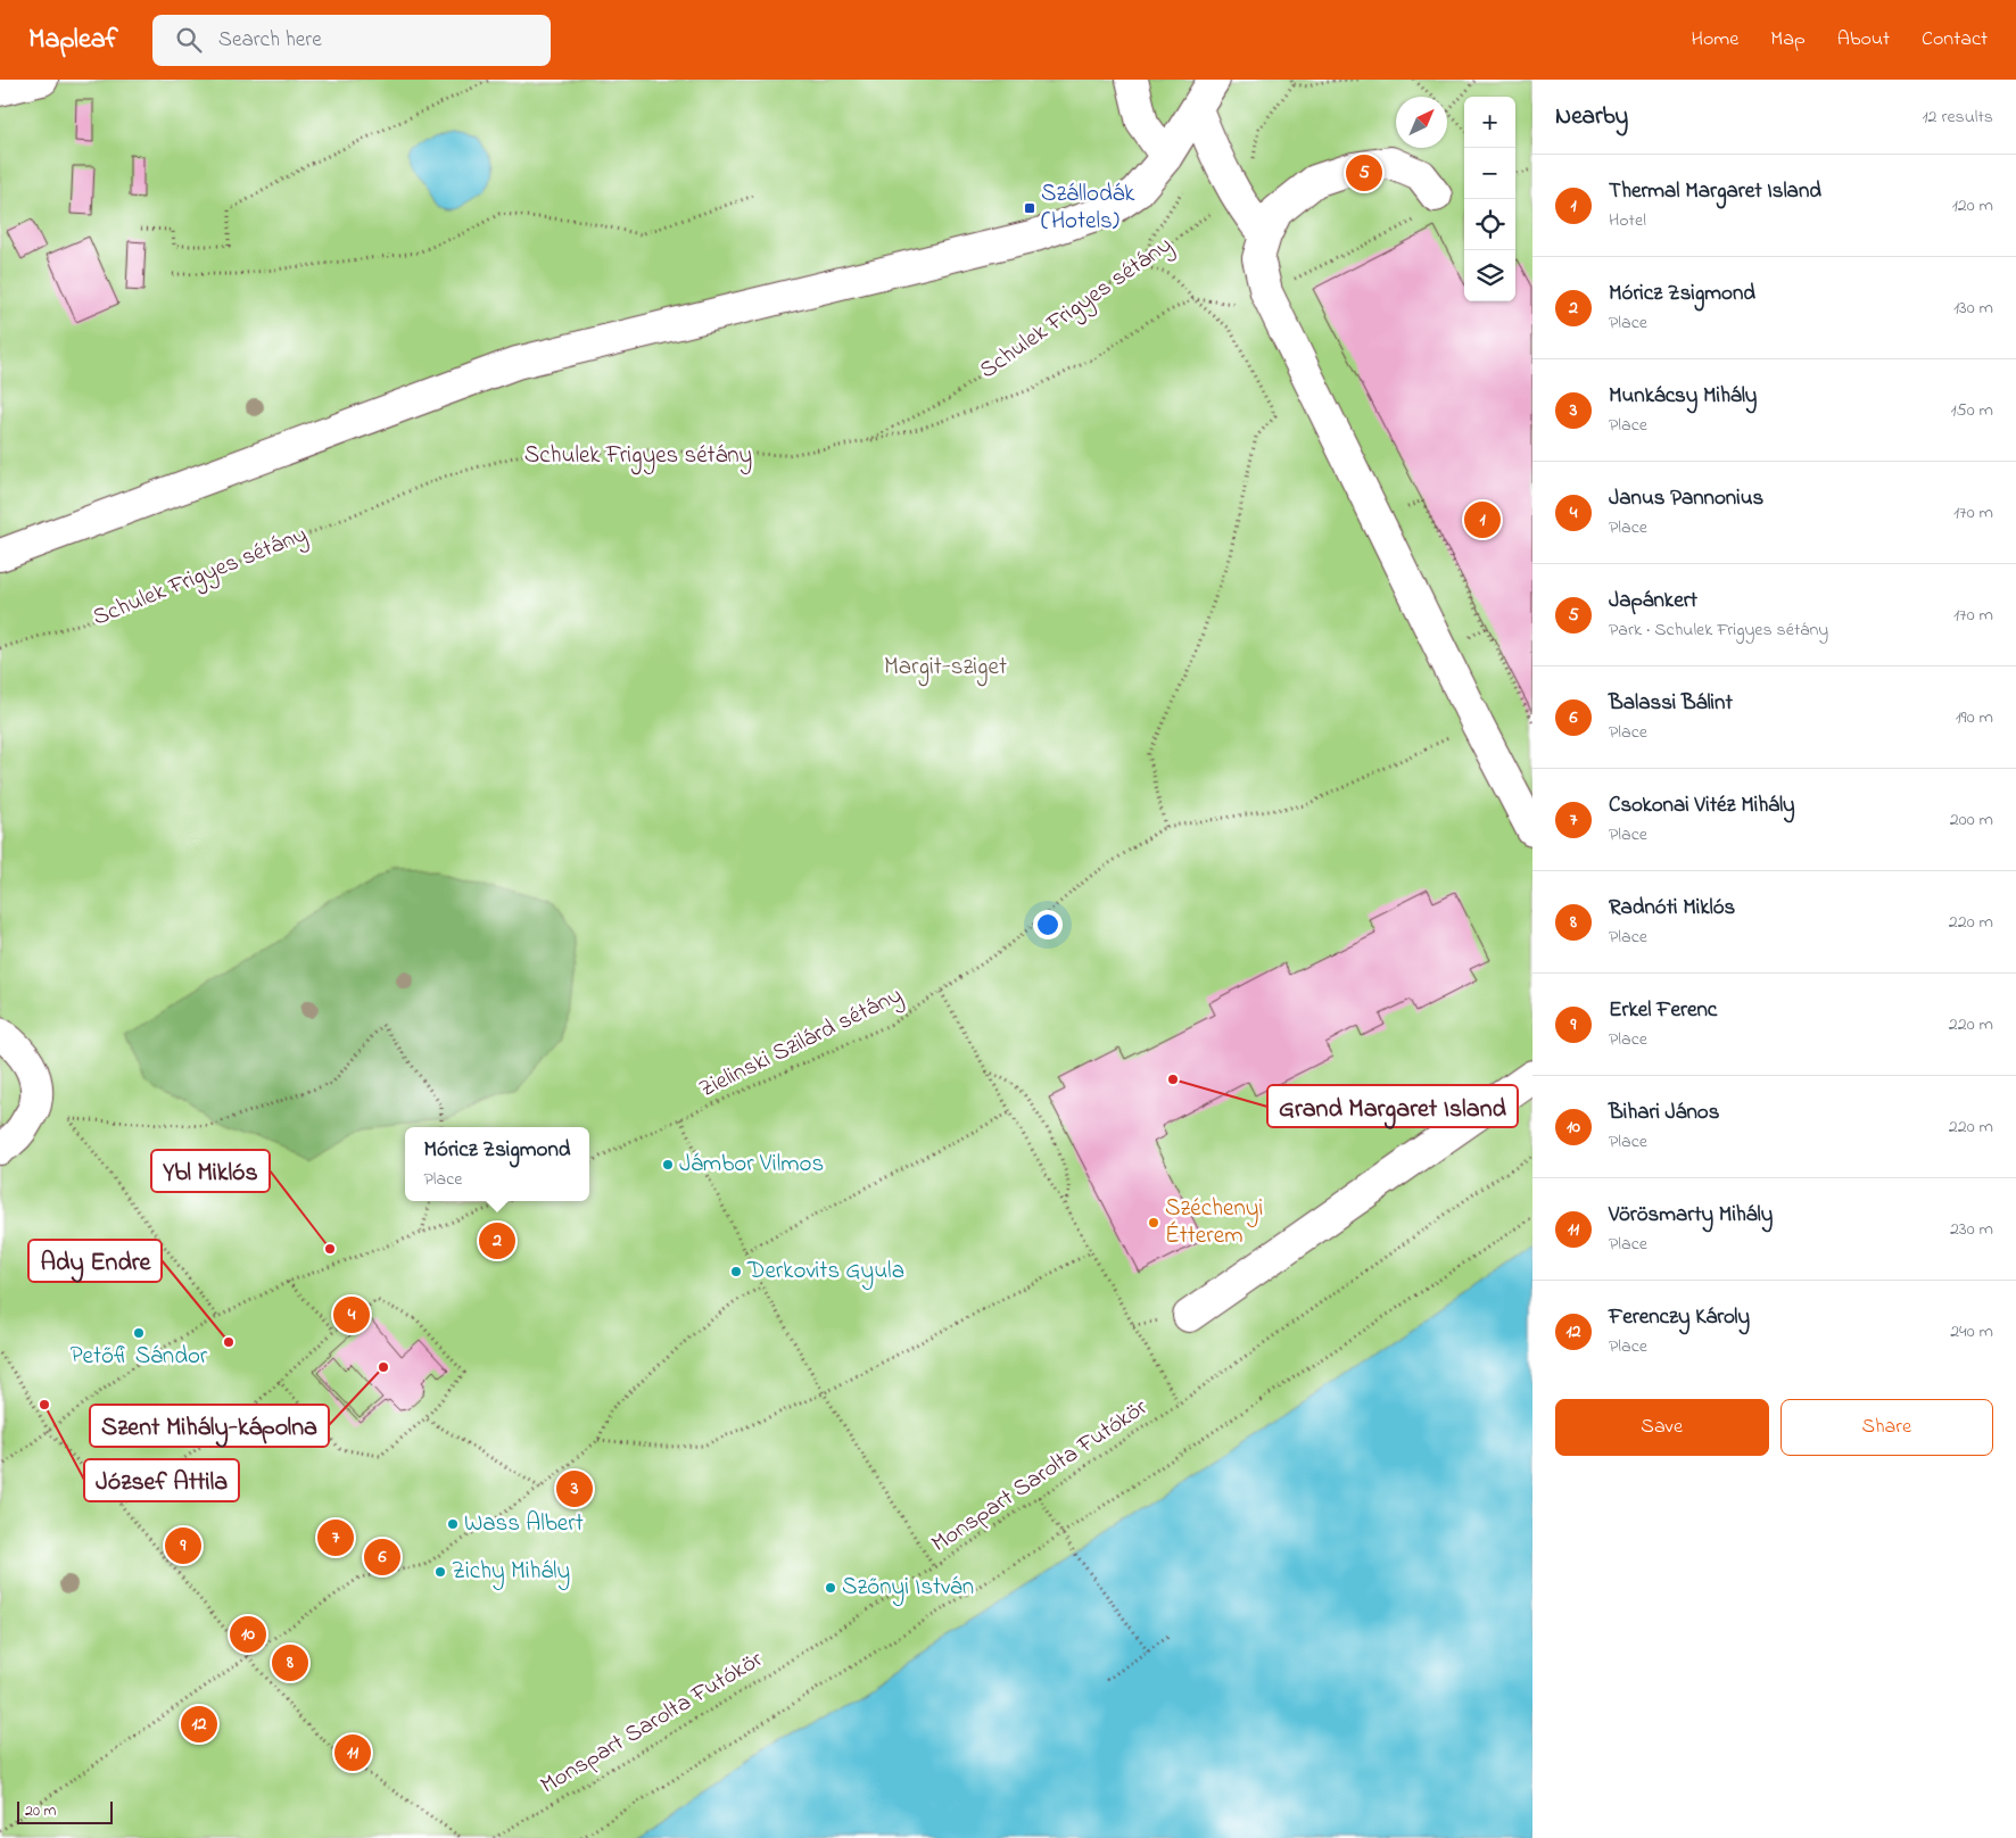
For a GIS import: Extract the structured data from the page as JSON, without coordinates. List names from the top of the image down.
{
  "streets": {
    "path": ["Schulek Frigyes sétány", "Zielinski Szilárd sétány", "Monspart Sarolta Futókör"]
  },
  "parks": ["Margit-sziget"],
  "places": {
    "transit": ["Szállodák (Hotels)"],
    "other": [
      "Grand Margaret Island",
      "Jámbor Vilmos",
      "Széchenyi Étterem",
      "Ybl Miklós",
      "Derkovits Gyula",
      "Petőfi Sándor",
      "Ady Endre",
      "Szent Mihály-kápolna",
      "József Attila",
      "Wass Albert",
      "Zichy Mihály",
      "Szőnyi István"
    ]
  },
  "scale_bar": "20 m",
  "north": "top right",
  "page": {
    "header": "Mapleaf",
    "search": "Search here",
    "nav": [
      "Home",
      "Map",
      "About",
      "Contact"
    ],
    "heading": ["Nearby", "12 results"],
    "map_buttons": ["+", "−"],
    "pins": [
      "5",
      "1",
      "2",
      "4",
      "3",
      "7",
      "9",
      "6",
      "10",
      "8",
      "12",
      "11"
    ],
    "list": [
      {
        "mark": "1",
        "name": "Thermal Margaret Island",
        "note": "Hotel",
        "value": "120 m"
      },
      {
        "mark": "2",
        "name": "Móricz Zsigmond",
        "note": "Place",
        "value": "130 m"
      },
      {
        "mark": "3",
        "name": "Munkácsy Mihály",
        "note": "Place",
        "value": "150 m"
      },
      {
        "mark": "4",
        "name": "Janus Pannonius",
        "note": "Place",
        "value": "170 m"
      },
      {
        "mark": "5",
        "name": "Japánkert",
        "note": "Park · Schulek Frigyes sétány",
        "value": "170 m"
      },
      {
        "mark": "6",
        "name": "Balassi Bálint",
        "note": "Place",
        "value": "190 m"
      },
      {
        "mark": "7",
        "name": "Csokonai Vitéz Mihály",
        "note": "Place",
        "value": "200 m"
      },
      {
        "mark": "8",
        "name": "Radnóti Miklós",
        "note": "Place",
        "value": "220 m"
      },
      {
        "mark": "9",
        "name": "Erkel Ferenc",
        "note": "Place",
        "value": "220 m"
      },
      {
        "mark": "10",
        "name": "Bihari János",
        "note": "Place",
        "value": "220 m"
      },
      {
        "mark": "11",
        "name": "Vörösmarty Mihály",
        "note": "Place",
        "value": "230 m"
      },
      {
        "mark": "12",
        "name": "Ferenczy Károly",
        "note": "Place",
        "value": "240 m"
      }
    ],
    "popup": ["Móricz Zsigmond", "Place"],
    "buttons": ["Save", "Share"],
    "scale": "20 m"
  }
}
